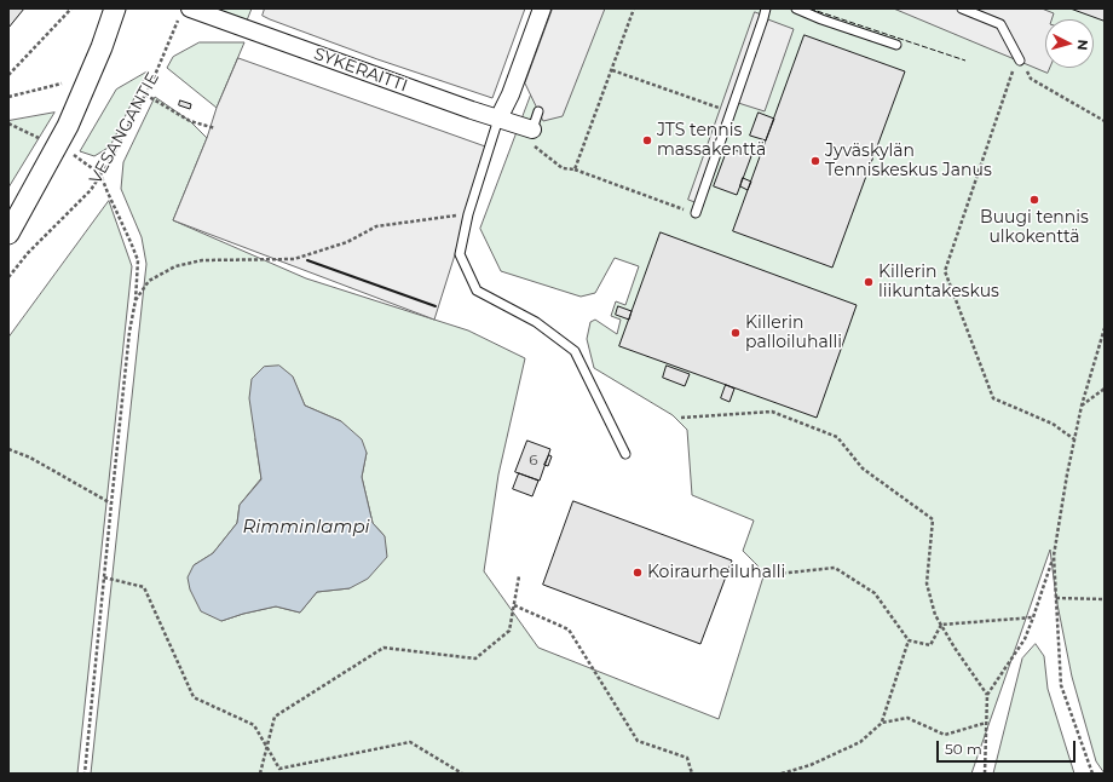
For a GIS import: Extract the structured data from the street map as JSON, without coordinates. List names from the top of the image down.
{
  "streets": {
    "street": ["SYKERAITTI"],
    "path": ["VESANGANTIE"]
  },
  "crossings": [
    ["SYKERAITTI", "VESANGANTIE"]
  ],
  "water": ["Rimminlampi"],
  "places": [
    "JTS tennis massakenttä",
    "Jyväskylän Tenniskeskus Janus",
    "Buugi tennis ulkokenttä",
    "Killerin liikuntakeskus",
    "Killerin palloiluhalli",
    "Koiraurheiluhalli"
  ],
  "house_numbers": ["6"],
  "scale_bar": "50 m",
  "north": "right"
}
